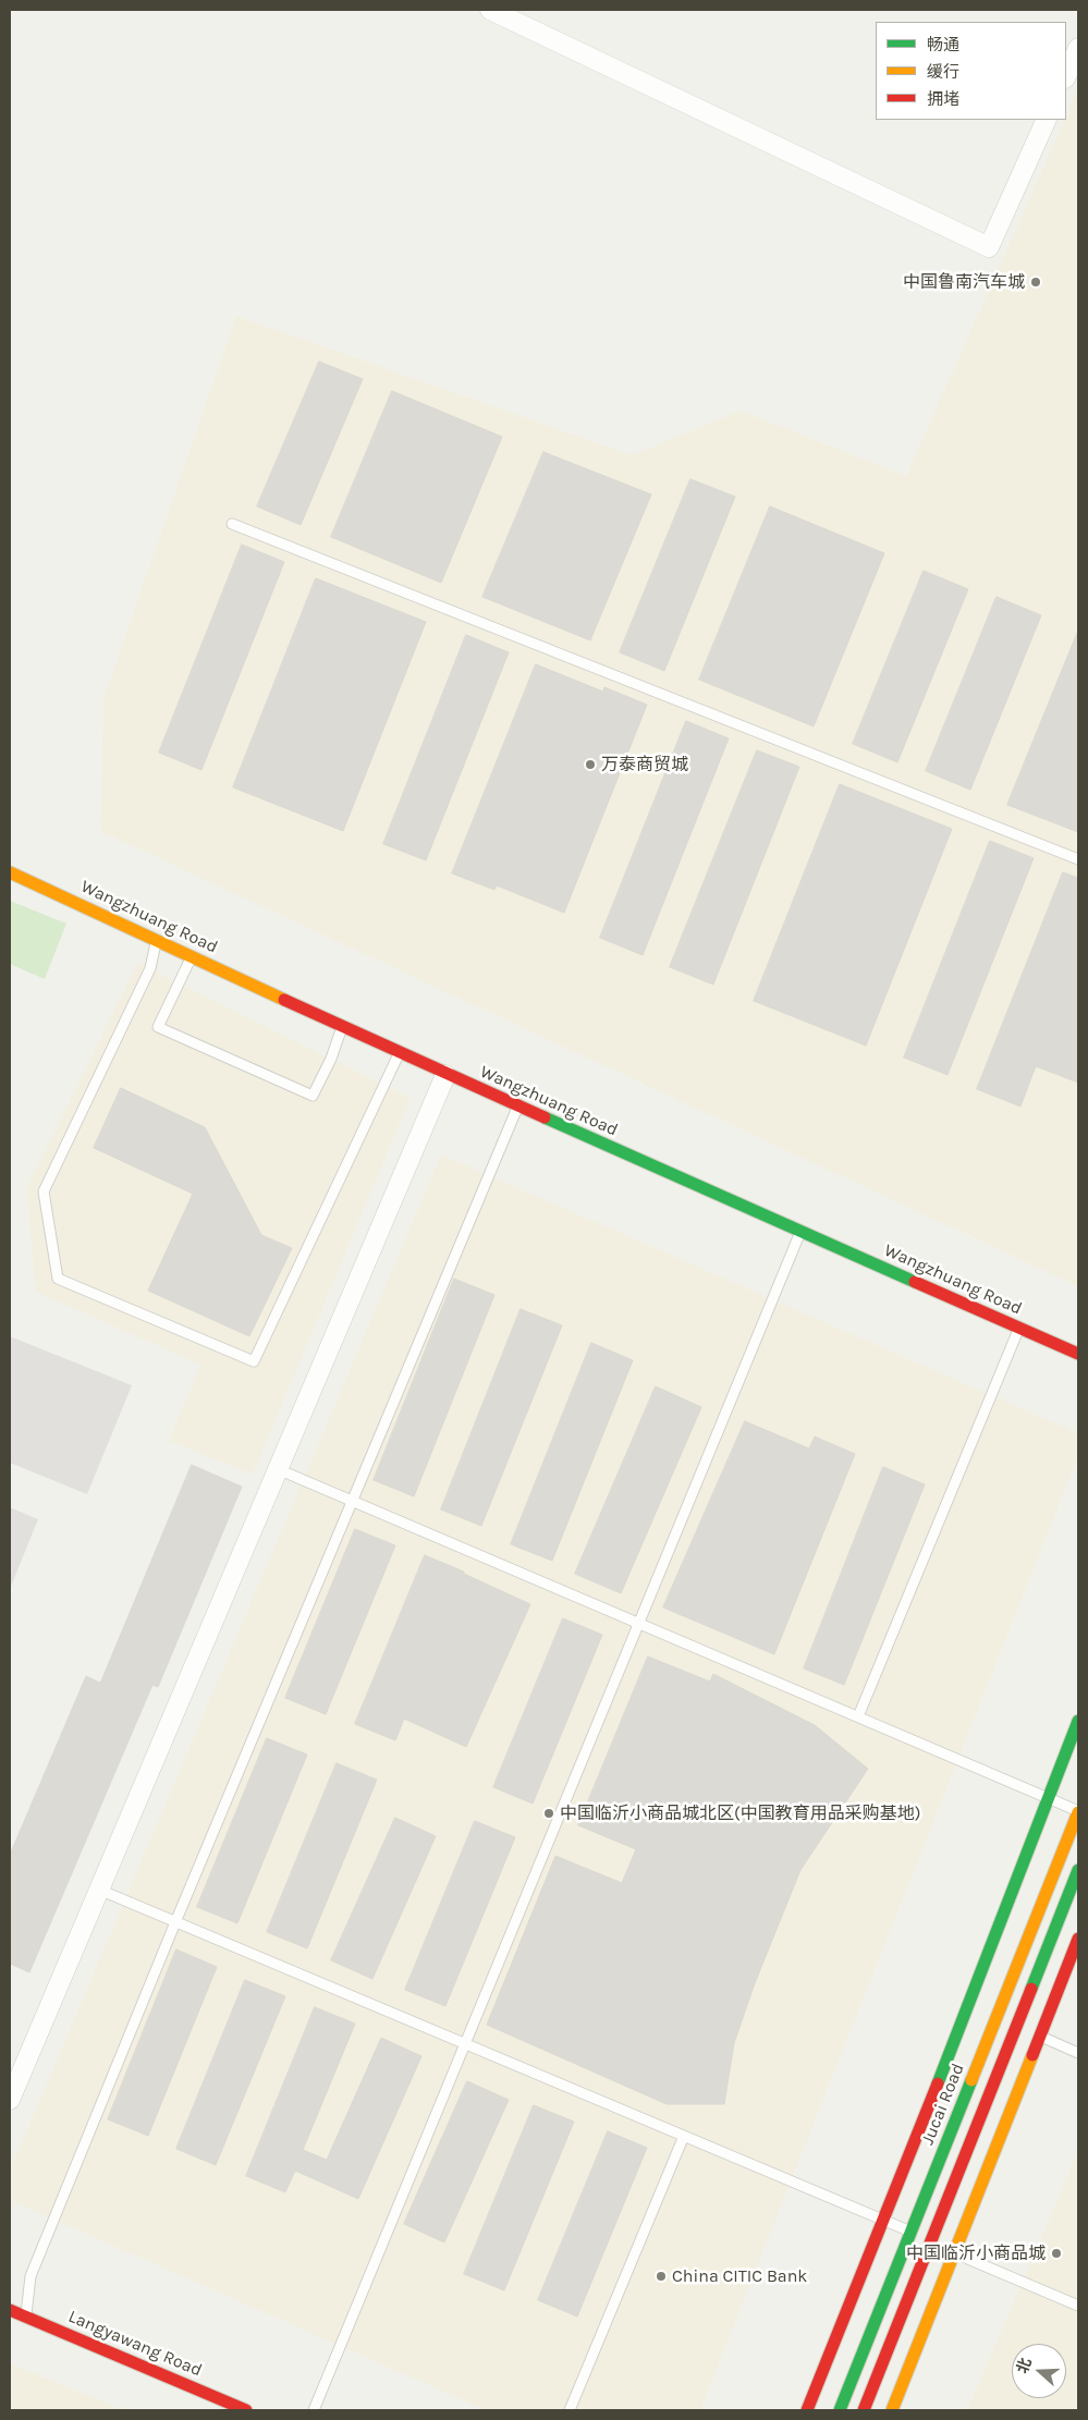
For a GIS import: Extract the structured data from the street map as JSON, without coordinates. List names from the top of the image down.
{
  "streets": {
    "street": ["Wangzhuang Road", "Jucai Road", "Langyawang Road"]
  },
  "places": [
    "中国鲁南汽车城",
    "万泰商贸城",
    "中国临沂小商品城北区(中国教育用品采购基地)",
    "中国临沂小商品城",
    "China CITIC Bank"
  ],
  "legend": ["畅通", "缓行", "拥堵"],
  "north": "left"
}
